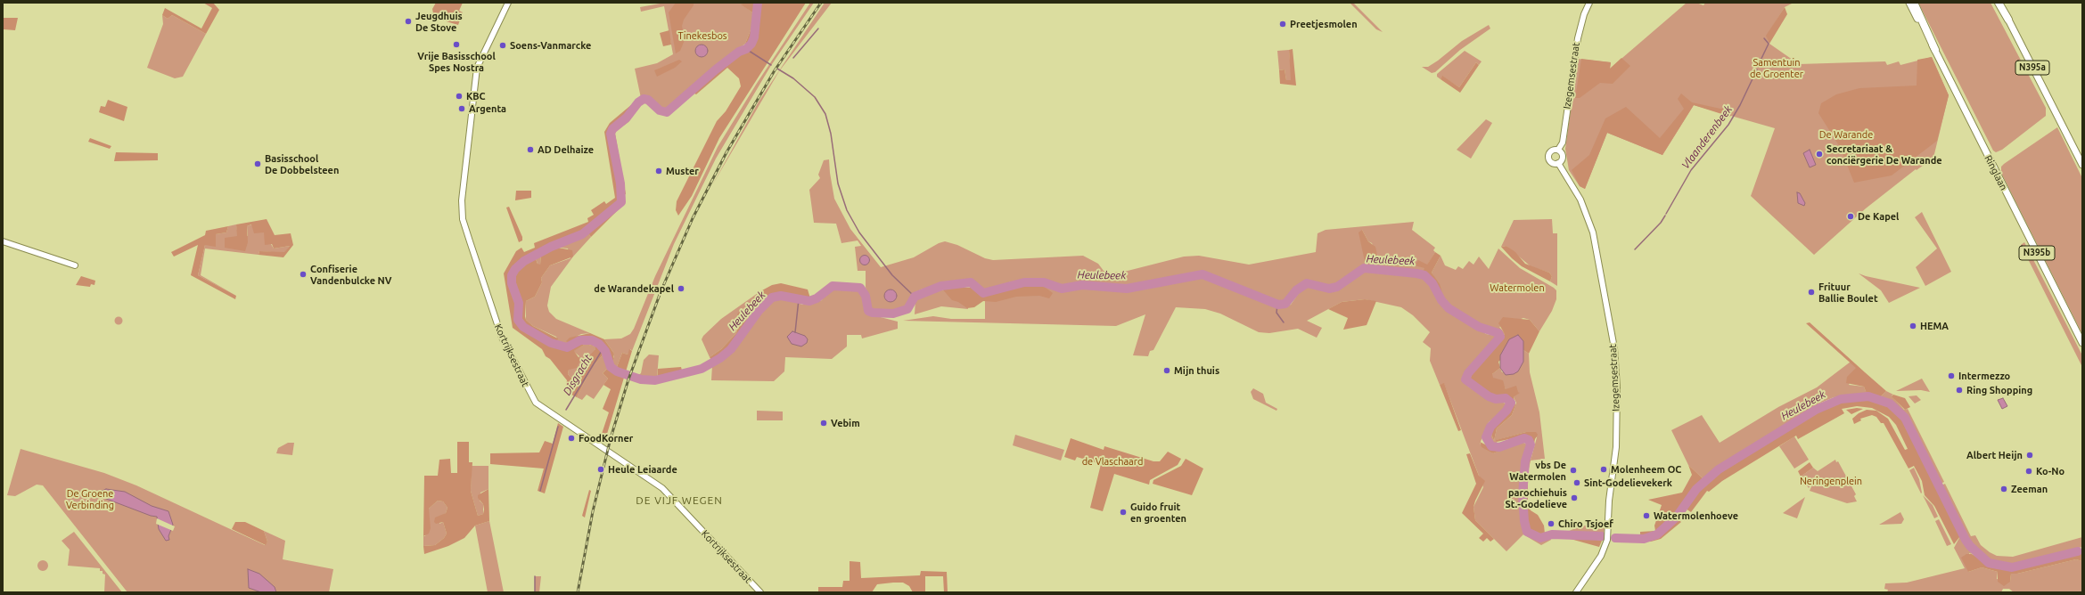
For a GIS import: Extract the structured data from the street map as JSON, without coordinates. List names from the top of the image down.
{
  "streets": {
    "main road": ["N395a", "Ringlaan", "N395b"],
    "street": ["Izegemsestraat", "Kortrijksestraat"]
  },
  "districts": ["DE VIJF WEGEN"],
  "water": ["Vlaanderenbeek", "Heulebeek", "Disgracht"],
  "parks": [
    "Tinekesbos",
    "Samentuin de Groenter",
    "De Warande",
    "Watermolen",
    "de Vlaschaard",
    "Neringenplein",
    "De Groene Verbinding"
  ],
  "places": [
    "Jeugdhuis De Stove",
    "Preetjesmolen",
    "Vrije Basisschool Spes Nostra",
    "Soens-Vanmarcke",
    "KBC",
    "Argenta",
    "AD Delhaize",
    "Secretariaat & conciërgerie De Warande",
    "Basisschool De Dobbelsteen",
    "Muster",
    "De Kapel",
    "Confiserie Vandenbulcke NV",
    "de Warandekapel",
    "Frituur Ballie Boulet",
    "HEMA",
    "Mijn thuis",
    "Intermezzo",
    "Ring Shopping",
    "Vebim",
    "FoodKorner",
    "Albert Heijn",
    "Heule Leiaarde",
    "Molenheem OC",
    "vbs De Watermolen",
    "Ko-No",
    "Sint-Godelievekerk",
    "Zeeman",
    "parochiehuis St.-Godelieve",
    "Guido fruit en groenten",
    "Watermolenhoeve",
    "Chiro Tsjoef"
  ]
}
